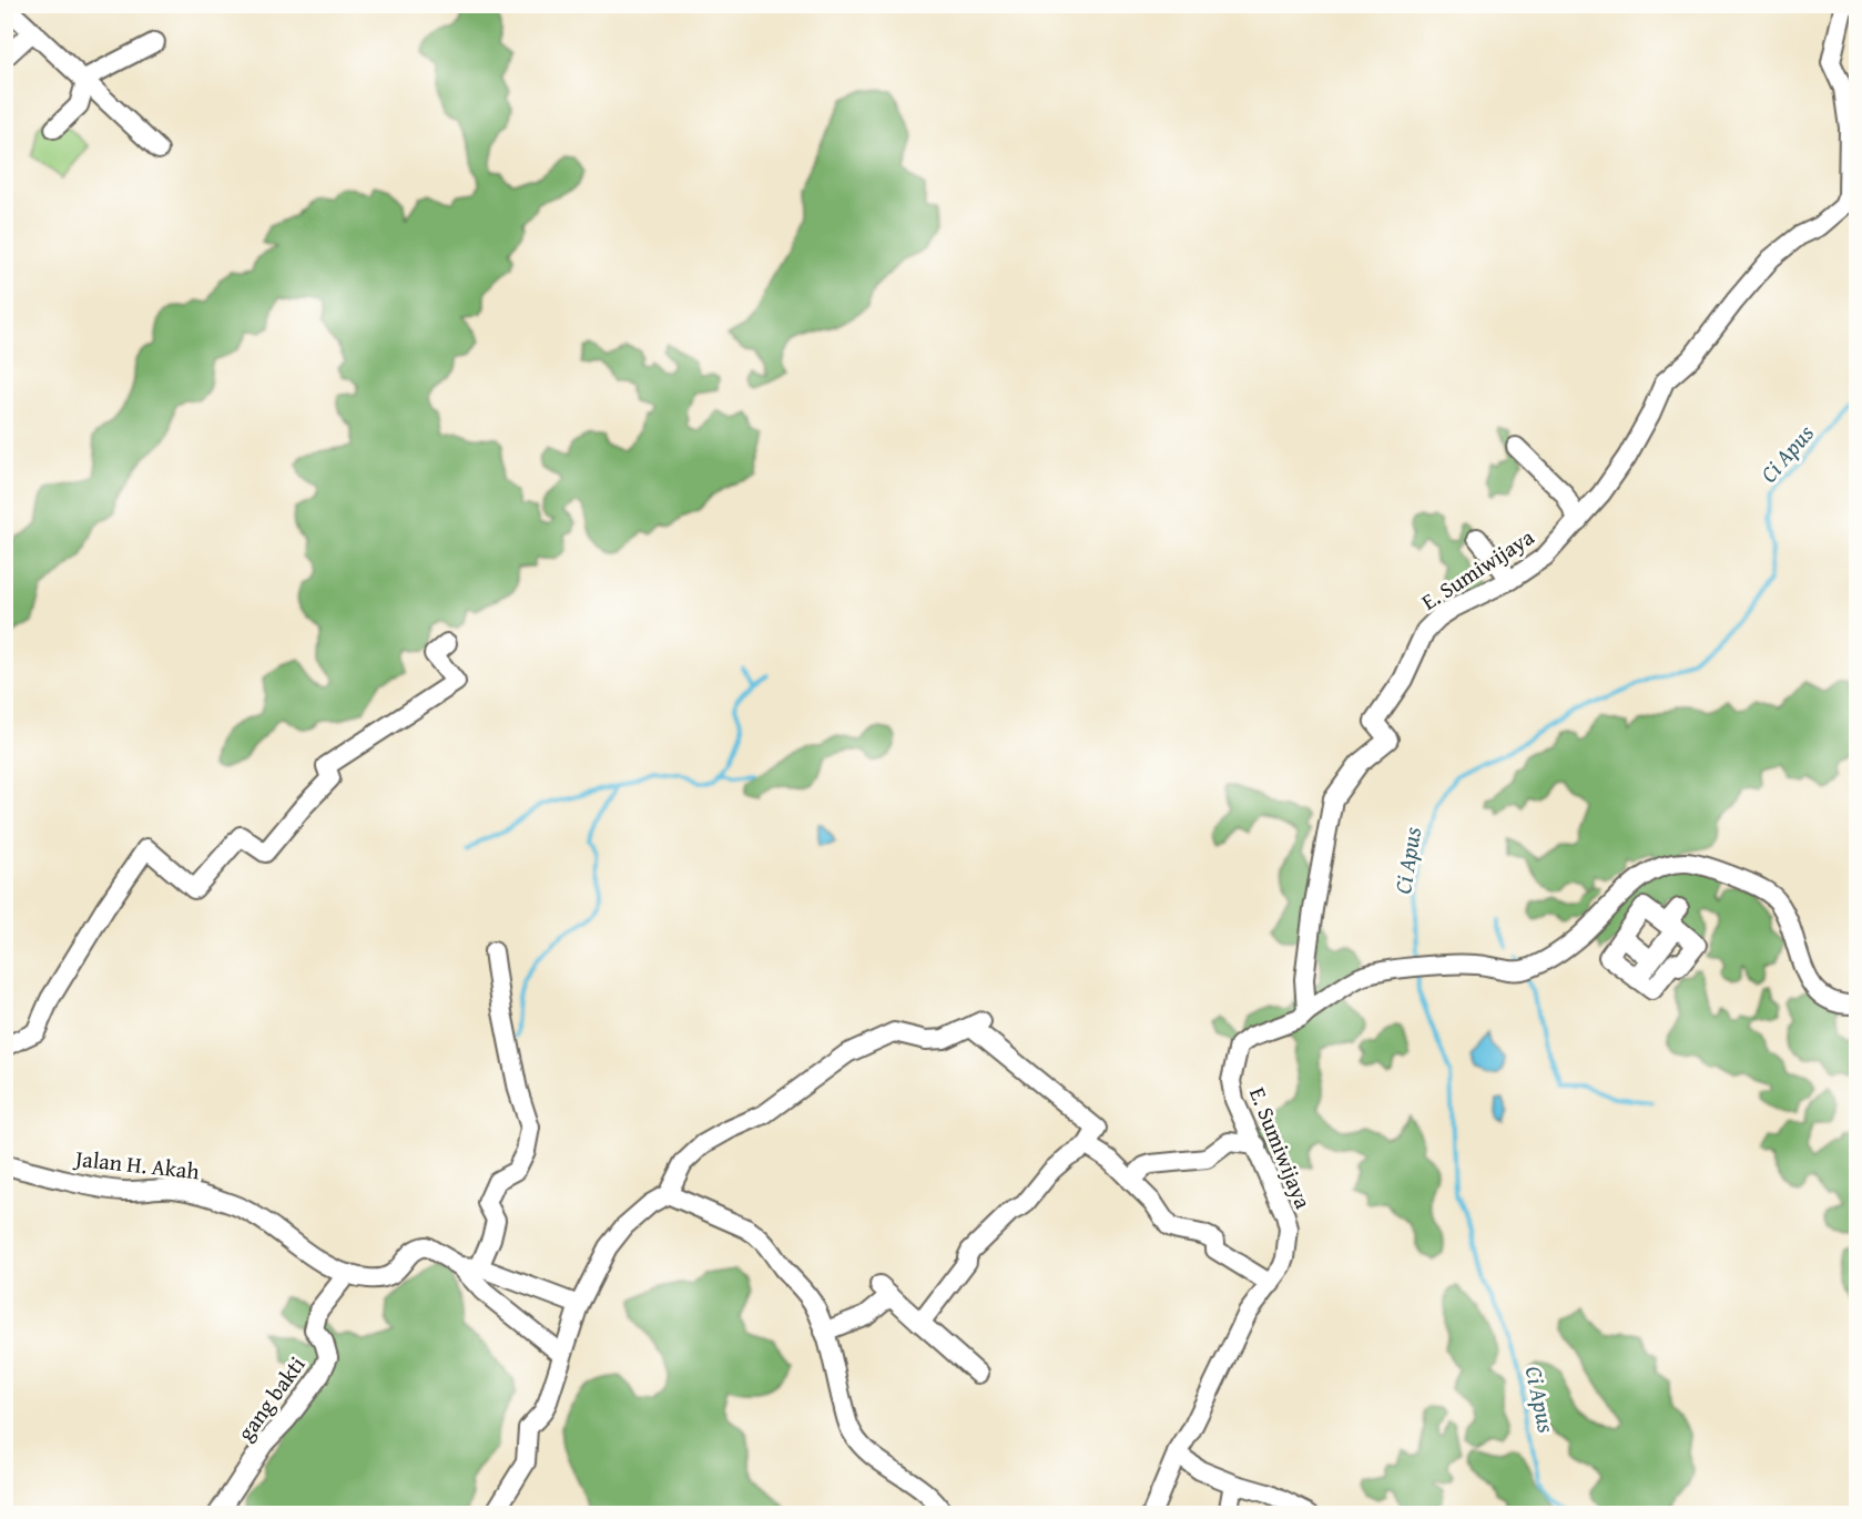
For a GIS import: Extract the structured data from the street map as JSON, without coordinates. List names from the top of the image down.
{
  "streets": {
    "street": ["E. Sumiwijaya", "Jalan H. Akah", "gang bakti"]
  },
  "crossings": [
    ["Jalan H. Akah", "gang bakti"]
  ],
  "water": ["Ci Apus"]
}
